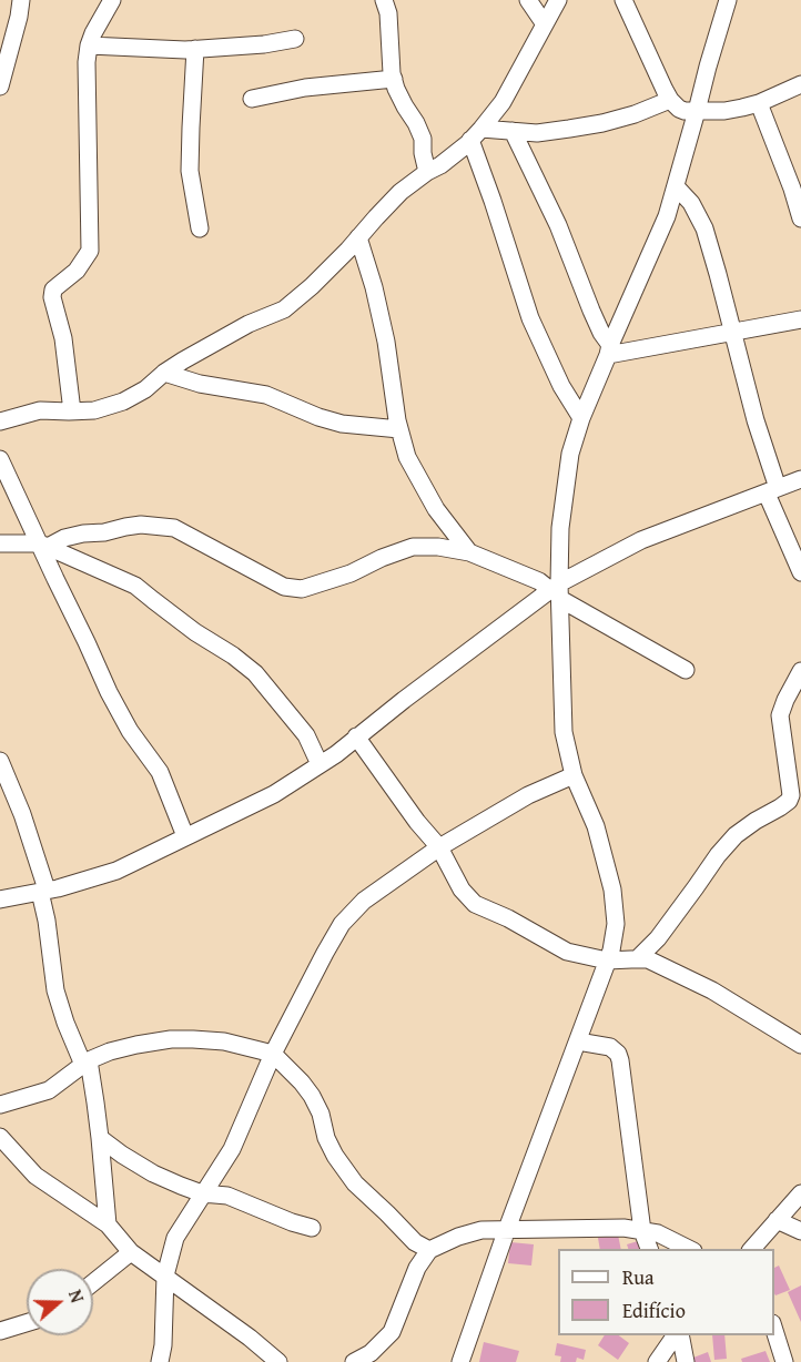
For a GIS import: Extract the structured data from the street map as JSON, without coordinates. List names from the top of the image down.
{
  "legend": ["Rua", "Edifício"],
  "north": "right"
}
